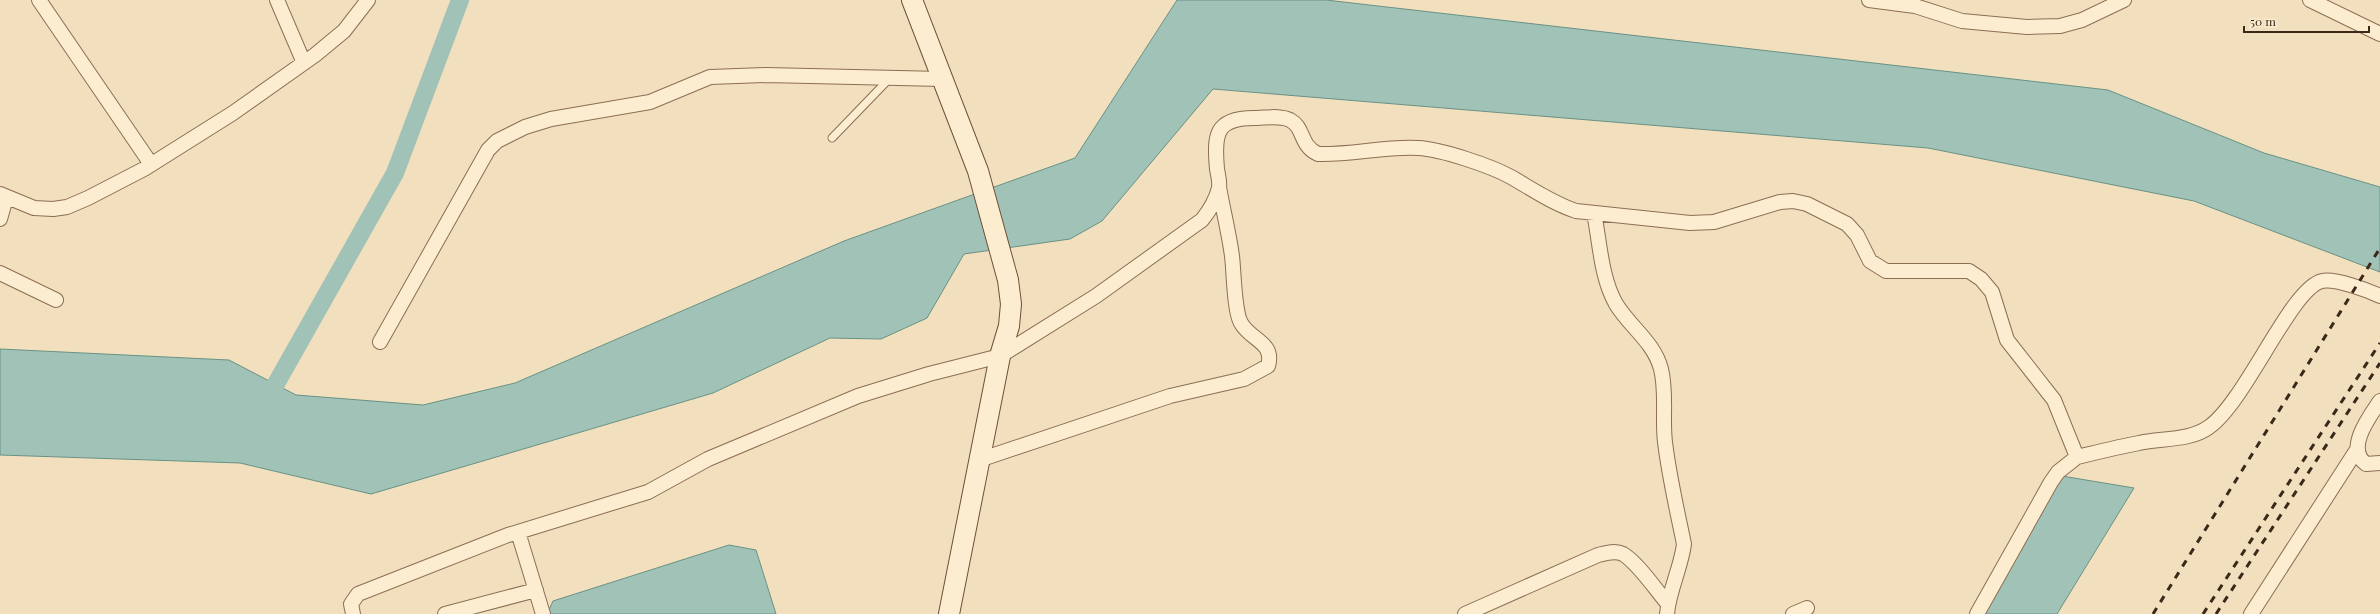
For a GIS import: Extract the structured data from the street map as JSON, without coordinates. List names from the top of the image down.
{
  "scale_bar": "50 m"
}
